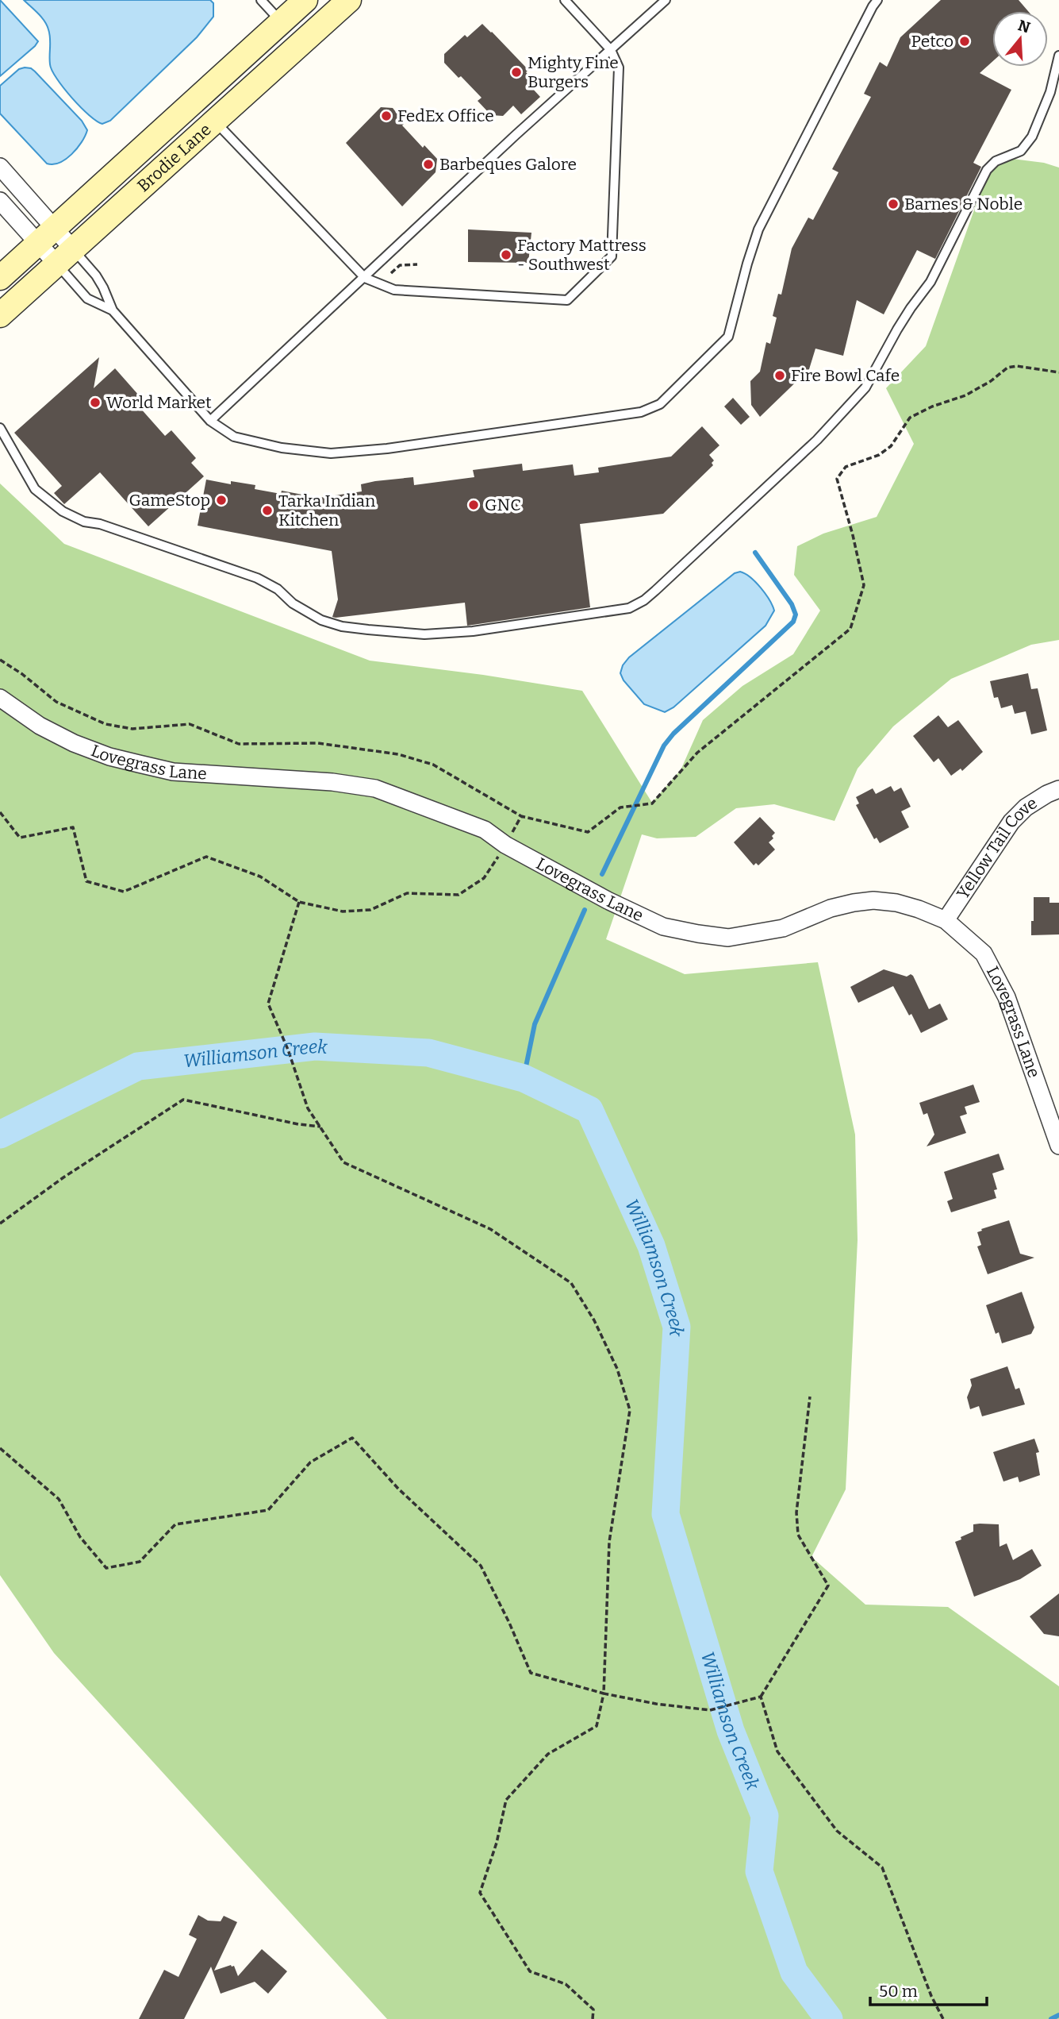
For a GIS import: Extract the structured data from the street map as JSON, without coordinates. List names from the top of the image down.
{
  "streets": {
    "main road": ["Brodie Lane"],
    "street": ["Lovegrass Lane", "Yellow Tail Cove"]
  },
  "crossings": [
    ["Lovegrass Lane", "Yellow Tail Cove"]
  ],
  "water": ["Williamson Creek"],
  "places": [
    "Petco",
    "Mighty Fine Burgers",
    "FedEx Office",
    "Barbeques Galore",
    "Barnes & Noble",
    "Factory Mattress - Southwest",
    "Fire Bowl Cafe",
    "World Market",
    "GameStop",
    "GNC",
    "Tarka Indian Kitchen"
  ],
  "scale_bar": "50 m",
  "north": "top"
}
